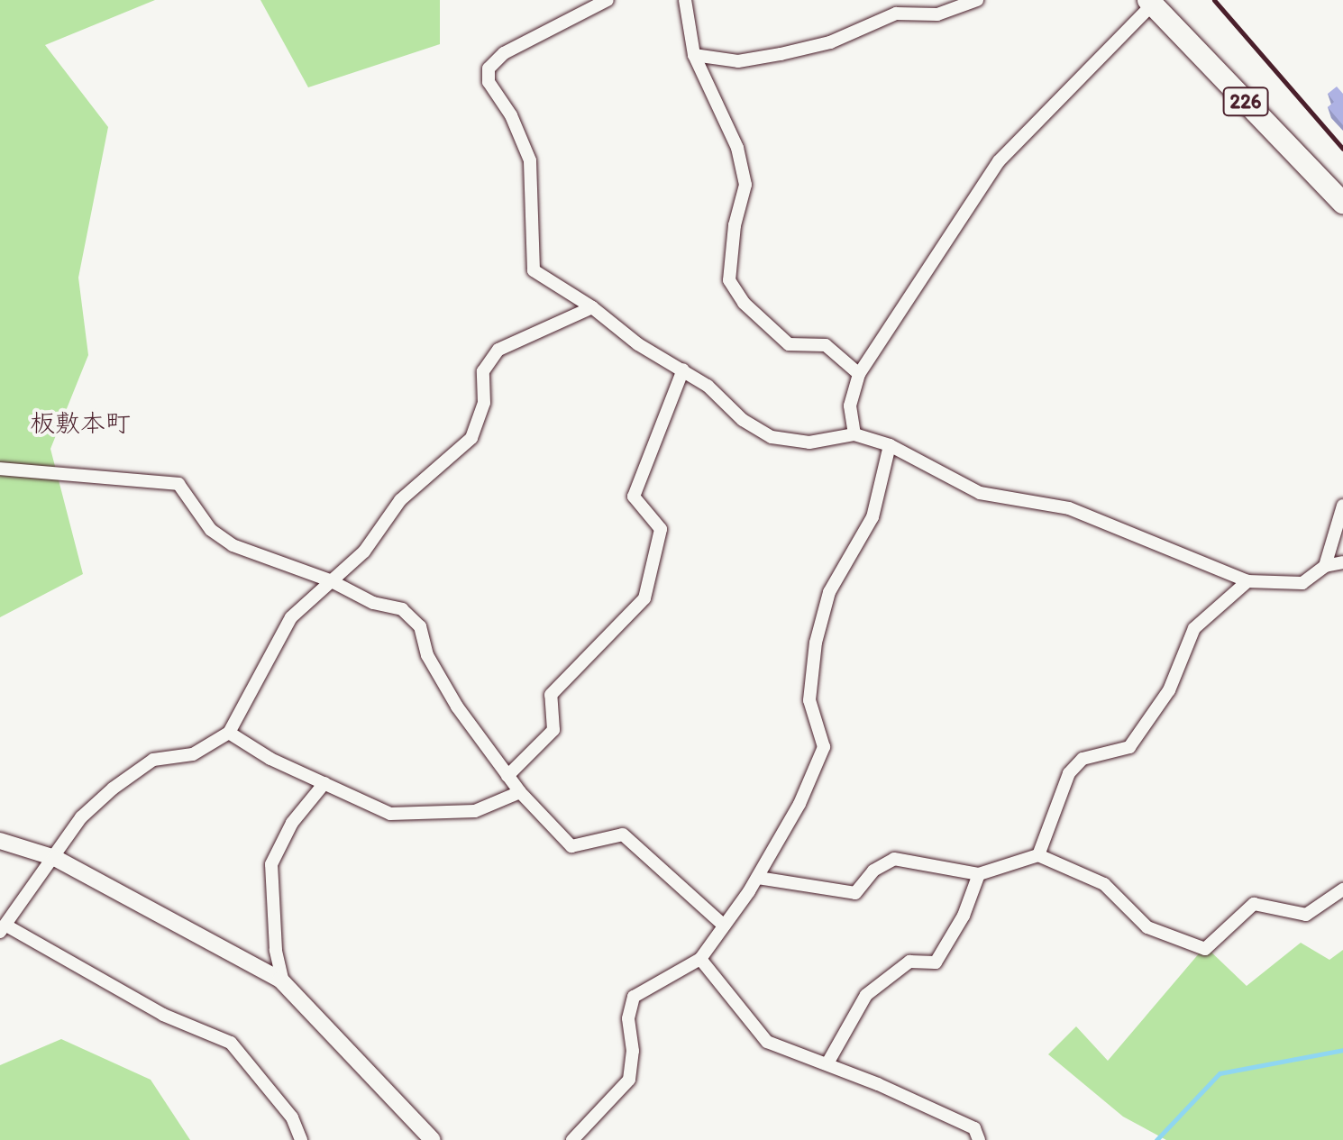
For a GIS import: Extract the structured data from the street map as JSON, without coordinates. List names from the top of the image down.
{
  "streets": {
    "highway": ["226"]
  },
  "districts": ["板敷本町"]
}
